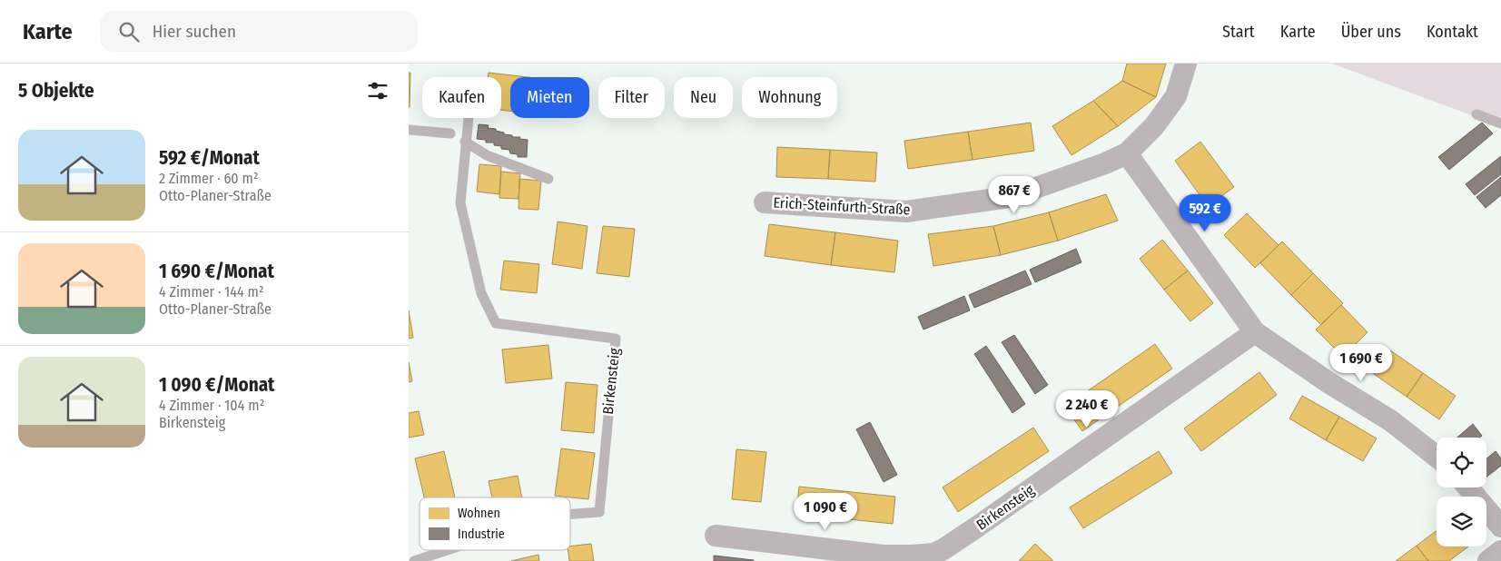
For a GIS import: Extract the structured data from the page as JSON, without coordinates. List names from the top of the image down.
{
  "streets": {
    "street": ["Erich-Steinfurth-Straße", "Birkensteig"]
  },
  "legend": ["Wohnen", "Industrie"],
  "page": {
    "header": "Karte",
    "search": "Hier suchen",
    "nav": [
      "Start",
      "Karte",
      "Über uns",
      "Kontakt"
    ],
    "heading": "5 Objekte",
    "chip": [
      "Kaufen",
      "Mieten",
      "Filter",
      "Neu",
      "Wohnung"
    ],
    "list": [
      {
        "name": "592 €/Monat",
        "note": "2 Zimmer · 60 m² · Otto-Planer-Straße"
      },
      {
        "name": "1 690 €/Monat",
        "note": "4 Zimmer · 144 m² · Otto-Planer-Straße"
      },
      {
        "name": "1 090 €/Monat",
        "note": "4 Zimmer · 104 m² · Birkensteig"
      }
    ],
    "price": [
      "867 €",
      "592 €",
      "1 690 €",
      "2 240 €",
      "1 090 €"
    ]
  }
}
